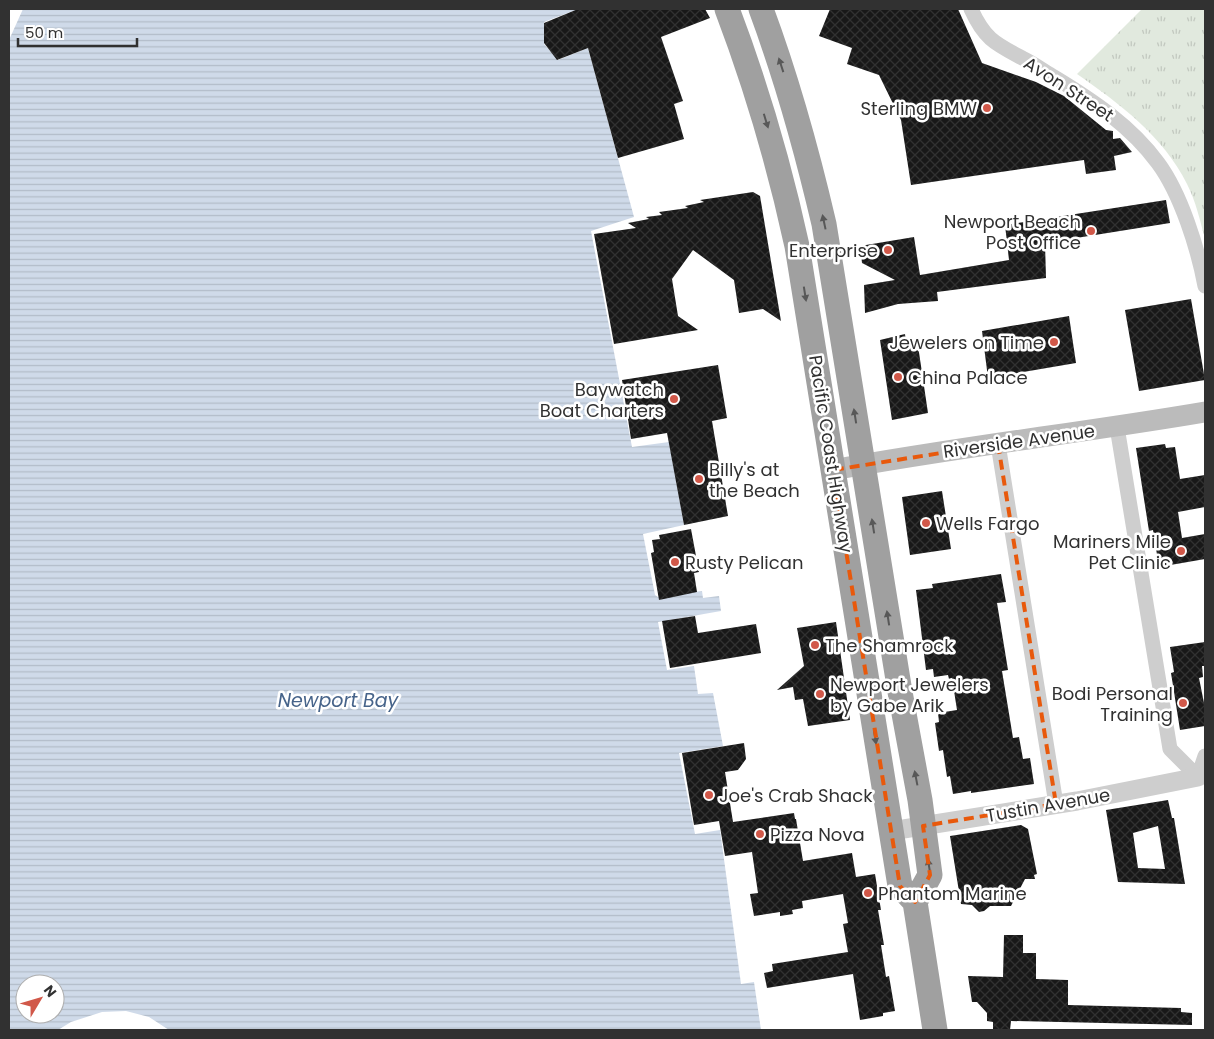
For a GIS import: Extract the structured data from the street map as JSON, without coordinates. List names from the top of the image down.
{
  "streets": {
    "highway": ["Pacific Coast Highway"],
    "main road": ["Riverside Avenue"],
    "street": ["Avon Street", "Tustin Avenue"]
  },
  "crossings": [
    ["Riverside Avenue", "Pacific Coast Highway"],
    ["Pacific Coast Highway", "Tustin Avenue"]
  ],
  "water": ["Newport Bay"],
  "places": [
    "Sterling BMW",
    "Newport Beach Post Office",
    "Enterprise",
    "Jewelers on Time",
    "China Palace",
    "Baywatch Boat Charters",
    "Billy's at the Beach",
    "Wells Fargo",
    "Mariners Mile Pet Clinic",
    "Rusty Pelican",
    "The Shamrock",
    "Newport Jewelers by Gabe Arik",
    "Bodi Personal Training",
    "Joe's Crab Shack",
    "Pizza Nova",
    "Phantom Marine"
  ],
  "scale_bar": "50 m",
  "north": "top right"
}
